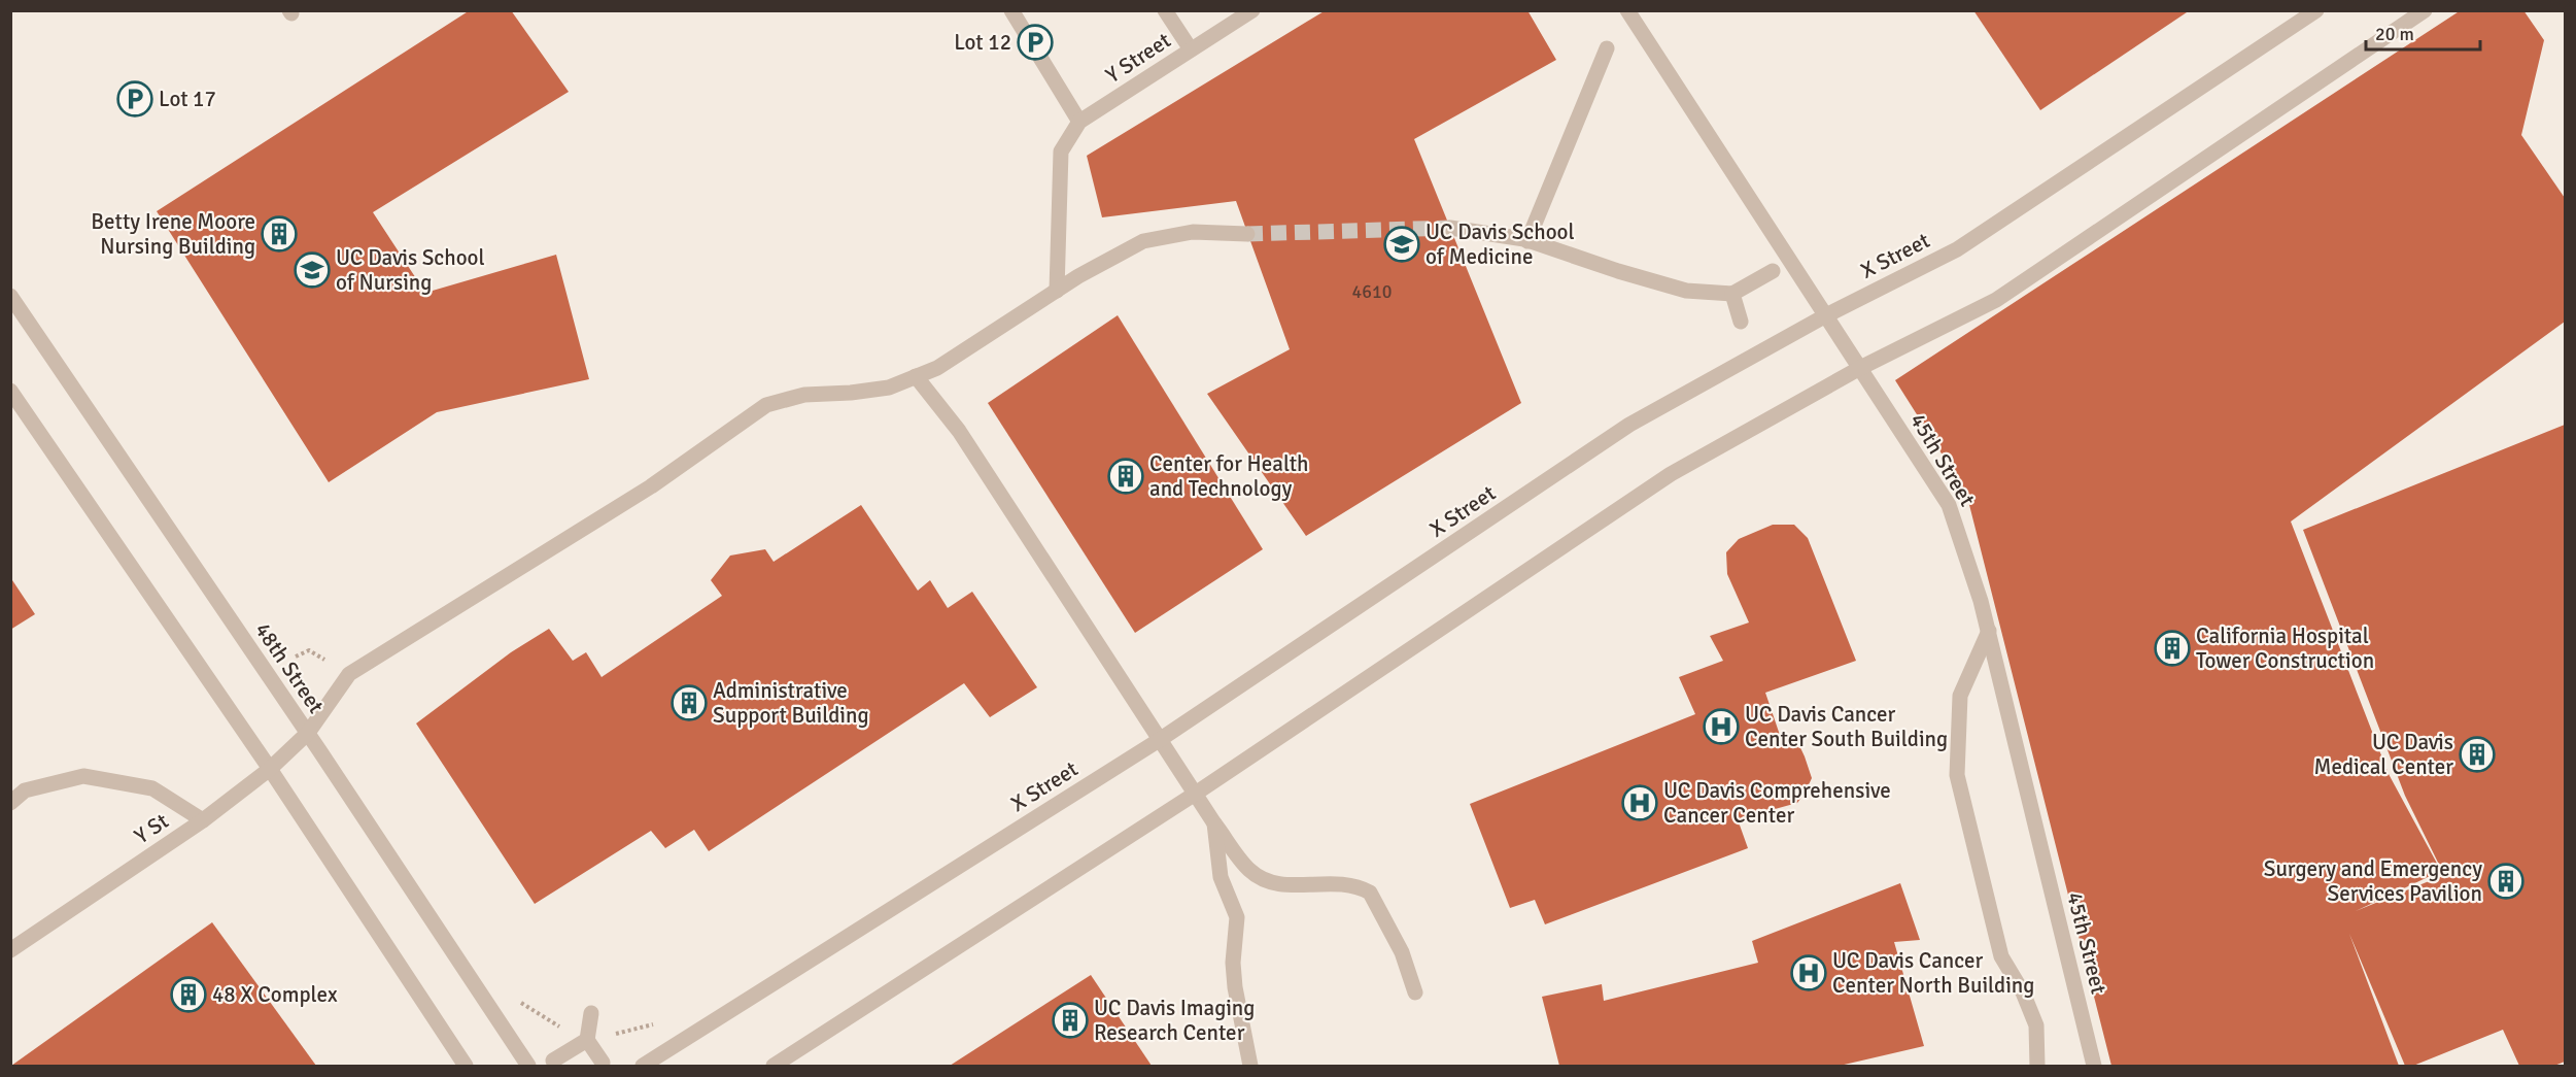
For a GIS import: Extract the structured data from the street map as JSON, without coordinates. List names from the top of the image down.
{
  "streets": {
    "street": [
      "Y Street",
      "X Street",
      "45th Street",
      "48th Street",
      "Y St"
    ]
  },
  "crossings": [
    ["X Street", "45th Street"],
    ["48th Street", "Y St"]
  ],
  "places": {
    "parking": ["Lot 12", "Lot 17"],
    "building": [
      "Betty Irene Moore Nursing Building",
      "Center for Health and Technology",
      "California Hospital Tower Construction",
      "Administrative Support Building",
      "UC Davis Medical Center",
      "Surgery and Emergency Services Pavilion",
      "48 X Complex",
      "UC Davis Imaging Research Center"
    ],
    "school or university": ["UC Davis School of Medicine", "UC Davis School of Nursing"],
    "hospital": ["UC Davis Cancer Center South Building", "UC Davis Comprehensive Cancer Center", "UC Davis Cancer Center North Building"]
  },
  "house_numbers": ["4610"],
  "scale_bar": "20 m"
}
